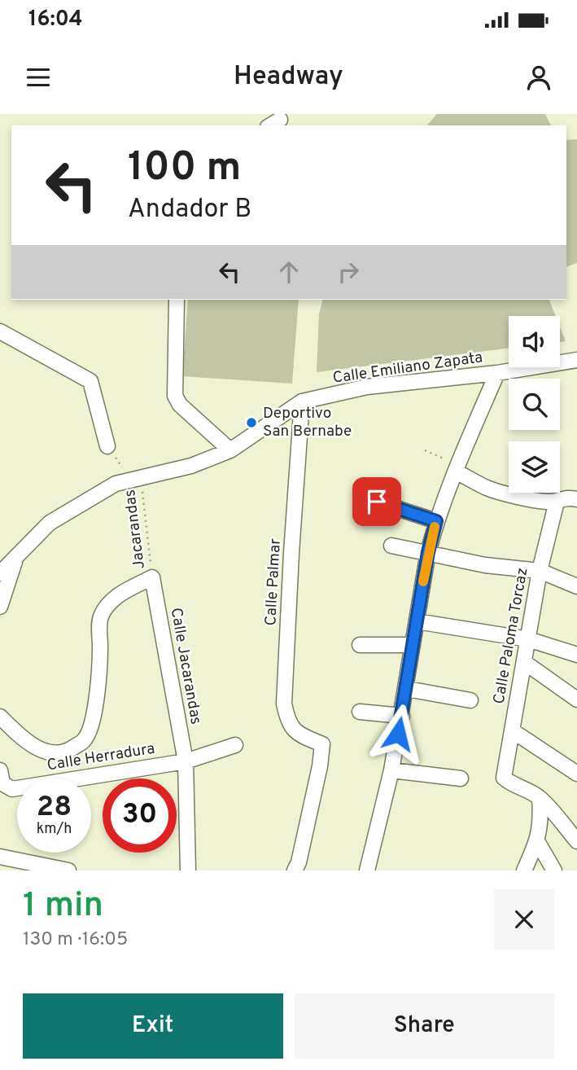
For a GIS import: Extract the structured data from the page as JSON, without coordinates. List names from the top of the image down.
{
  "streets": {
    "street": [
      "Calle Emiliano Zapata",
      "Calle Palmar",
      "Calle Paloma Torcaz",
      "Calle Jacarandas",
      "Calle Herradura"
    ],
    "path": ["Jacarandas"]
  },
  "crossings": [
    ["Calle Emiliano Zapata", "Jacarandas"],
    ["Calle Emiliano Zapata", "Calle Palmar"],
    ["Jacarandas", "Calle Jacarandas"],
    ["Calle Jacarandas", "Calle Herradura"]
  ],
  "places": ["Deportivo San Bernabe"],
  "page": {
    "status": "16:04",
    "header": "Headway",
    "turn": ["100 m", "Andador B"],
    "speed": "28 km/h",
    "limit": "30",
    "heading": ["1 min", "130 m · 16:05"],
    "buttons": ["Exit", "Share"]
  }
}
